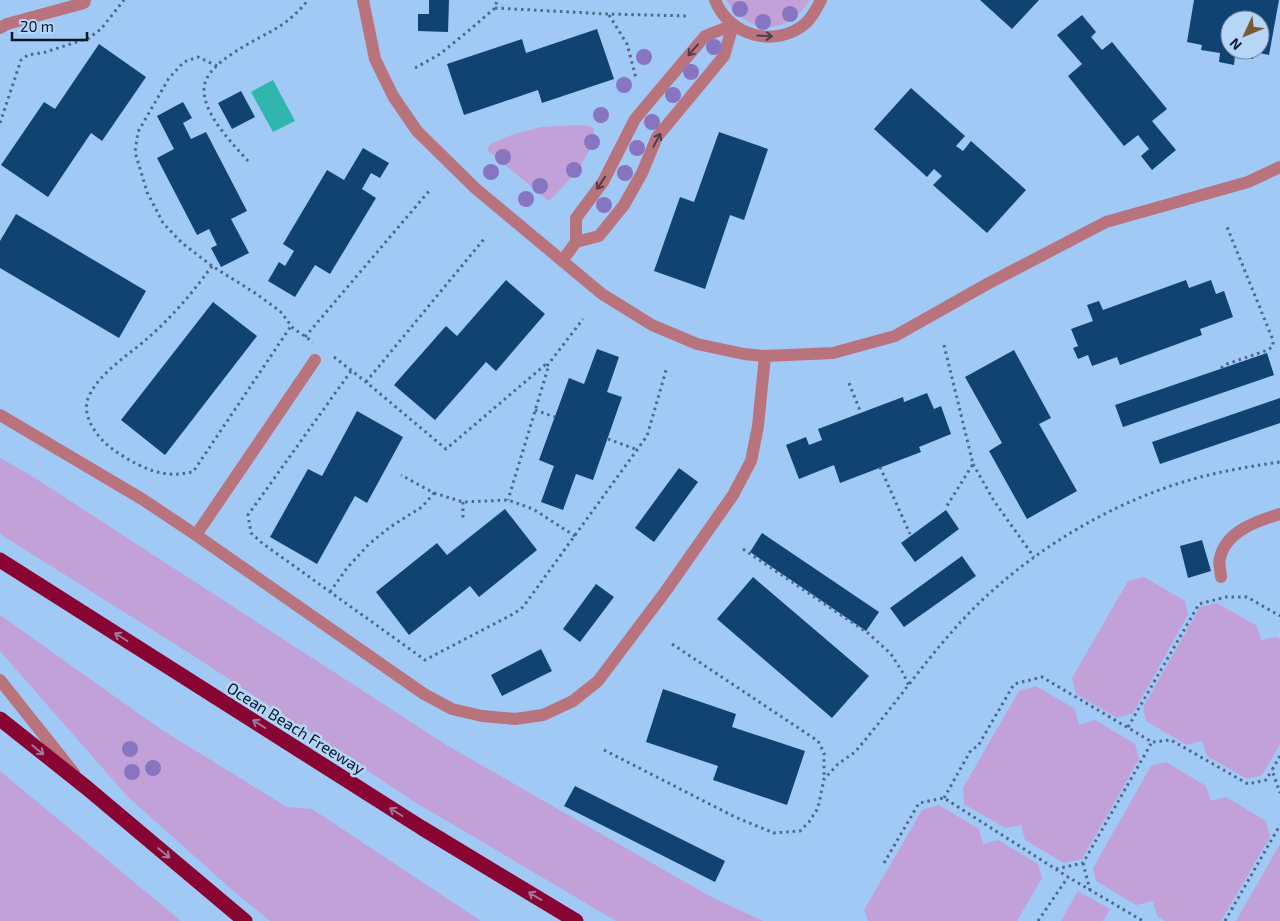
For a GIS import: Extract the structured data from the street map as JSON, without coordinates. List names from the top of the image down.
{
  "streets": {
    "highway": ["Ocean Beach Freeway"]
  },
  "one_way": ["Ocean Beach Freeway"],
  "scale_bar": "20 m",
  "north": "bottom left"
}
